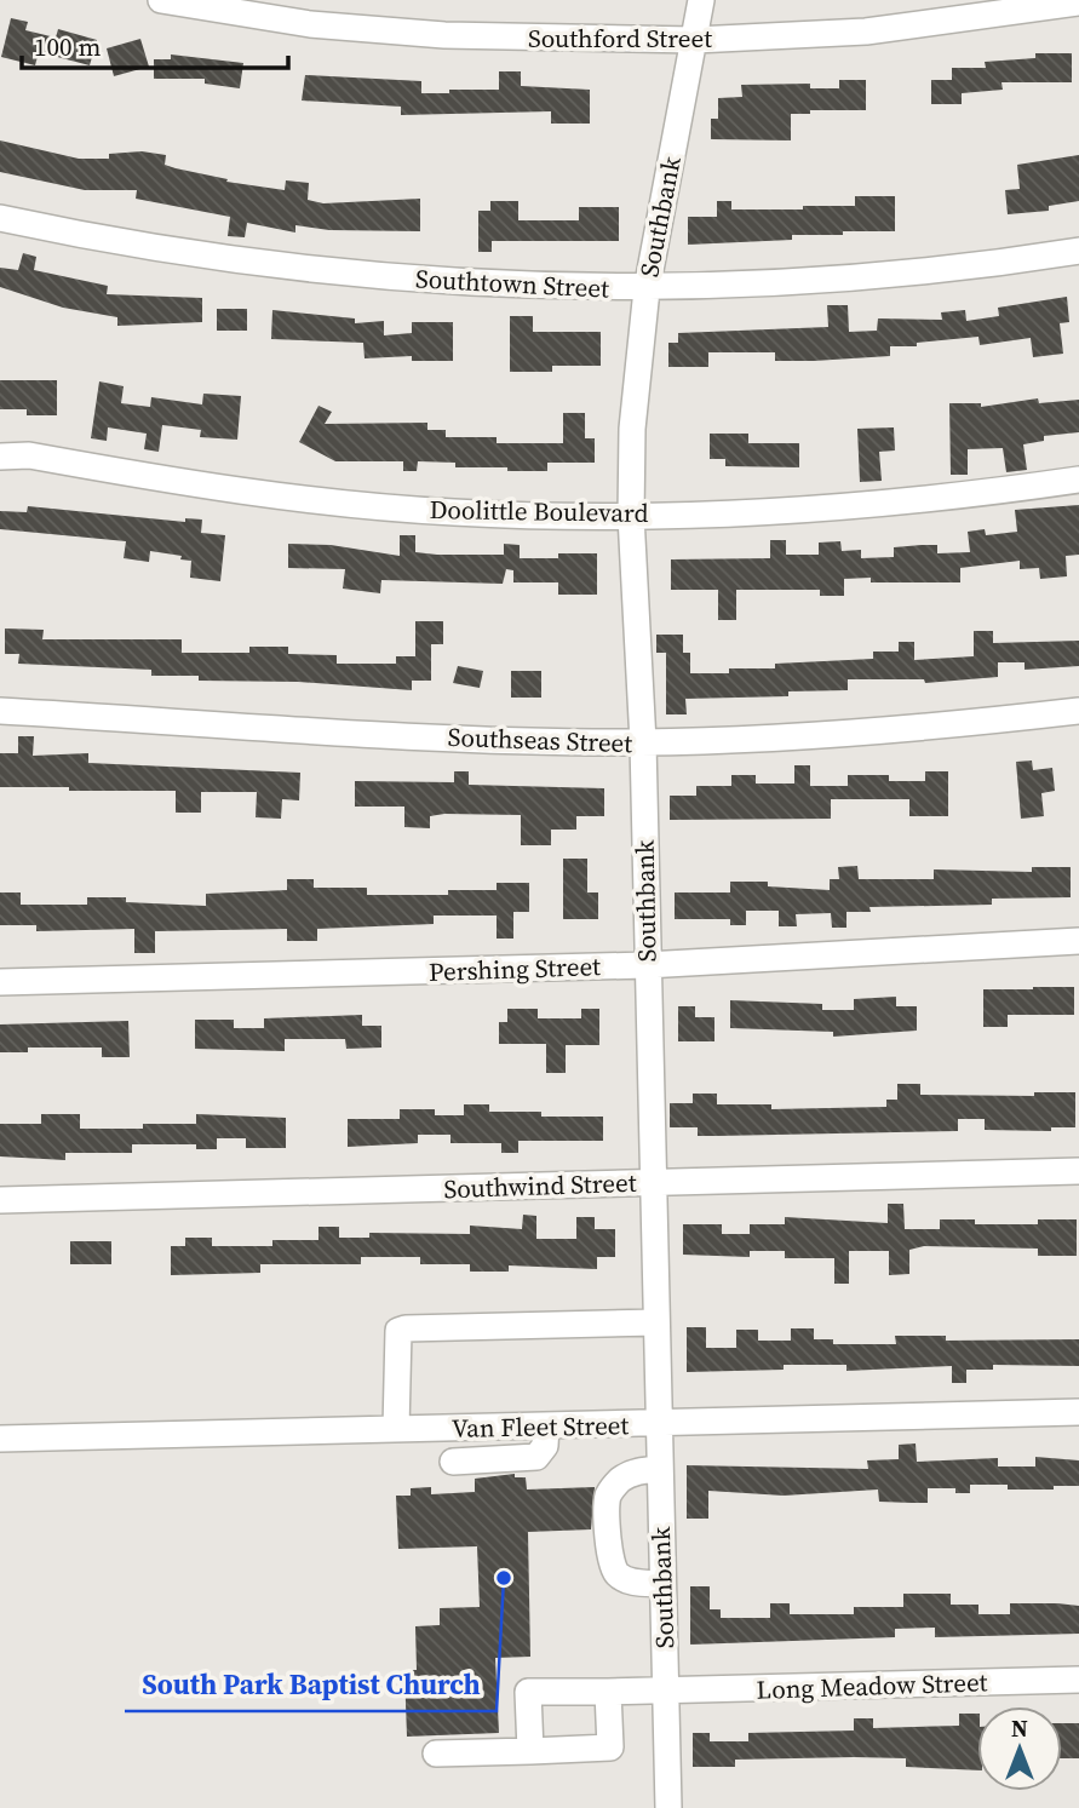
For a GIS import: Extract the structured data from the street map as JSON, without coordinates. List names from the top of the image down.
{
  "streets": {
    "street": [
      "Southford Street",
      "Southbank",
      "Southtown Street",
      "Doolittle Boulevard",
      "Southseas Street",
      "Pershing Street",
      "Southwind Street",
      "Van Fleet Street",
      "Long Meadow Street"
    ]
  },
  "crossings": [
    ["Southford Street", "Southbank"],
    ["Southbank", "Southtown Street"],
    ["Southbank", "Doolittle Boulevard"],
    ["Southbank", "Southseas Street"],
    ["Southbank", "Pershing Street"],
    ["Southbank", "Southwind Street"],
    ["Southbank", "Van Fleet Street"],
    ["Southbank", "Long Meadow Street"]
  ],
  "places": ["South Park Baptist Church"],
  "scale_bar": "100 m",
  "north": "top"
}
